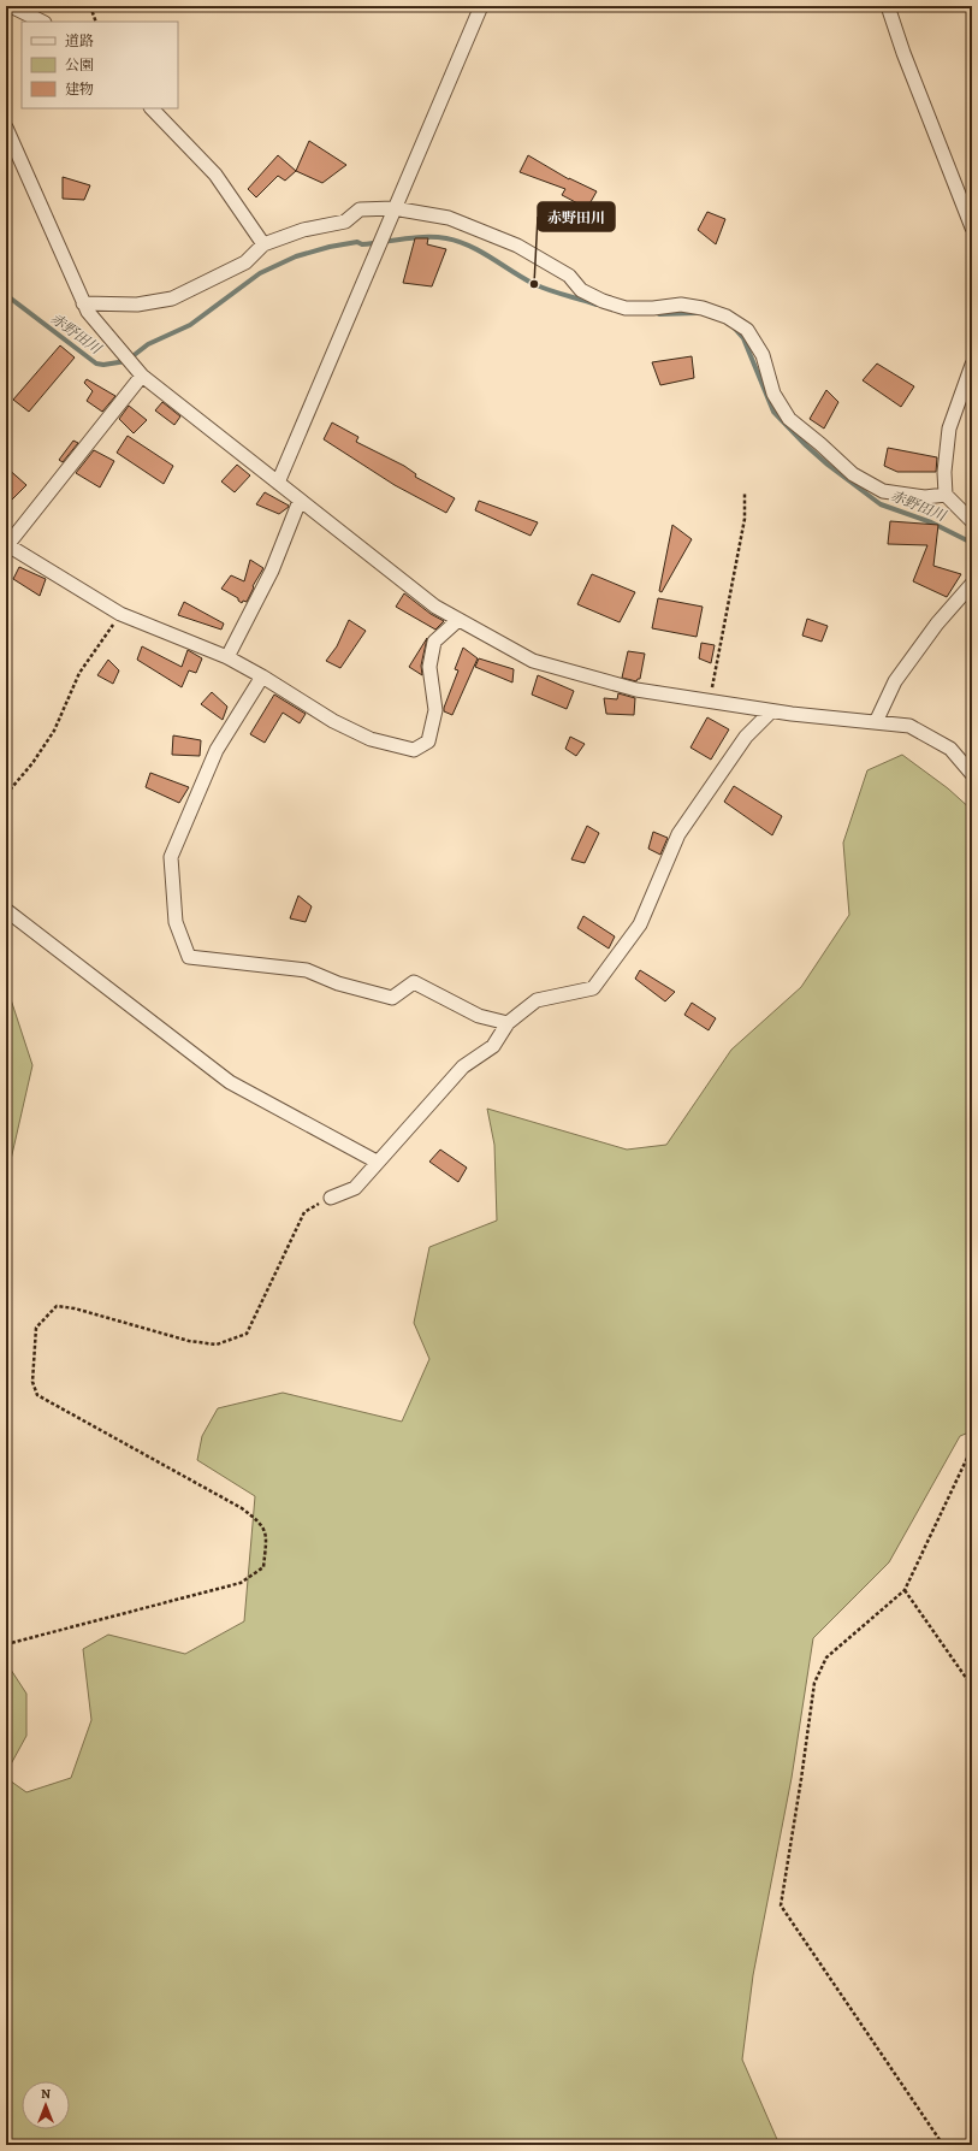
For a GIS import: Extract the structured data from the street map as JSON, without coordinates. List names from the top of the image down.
{
  "water": ["赤野田川"],
  "places": ["赤野田川"],
  "legend": ["道路", "公園", "建物"],
  "north": "top"
}
